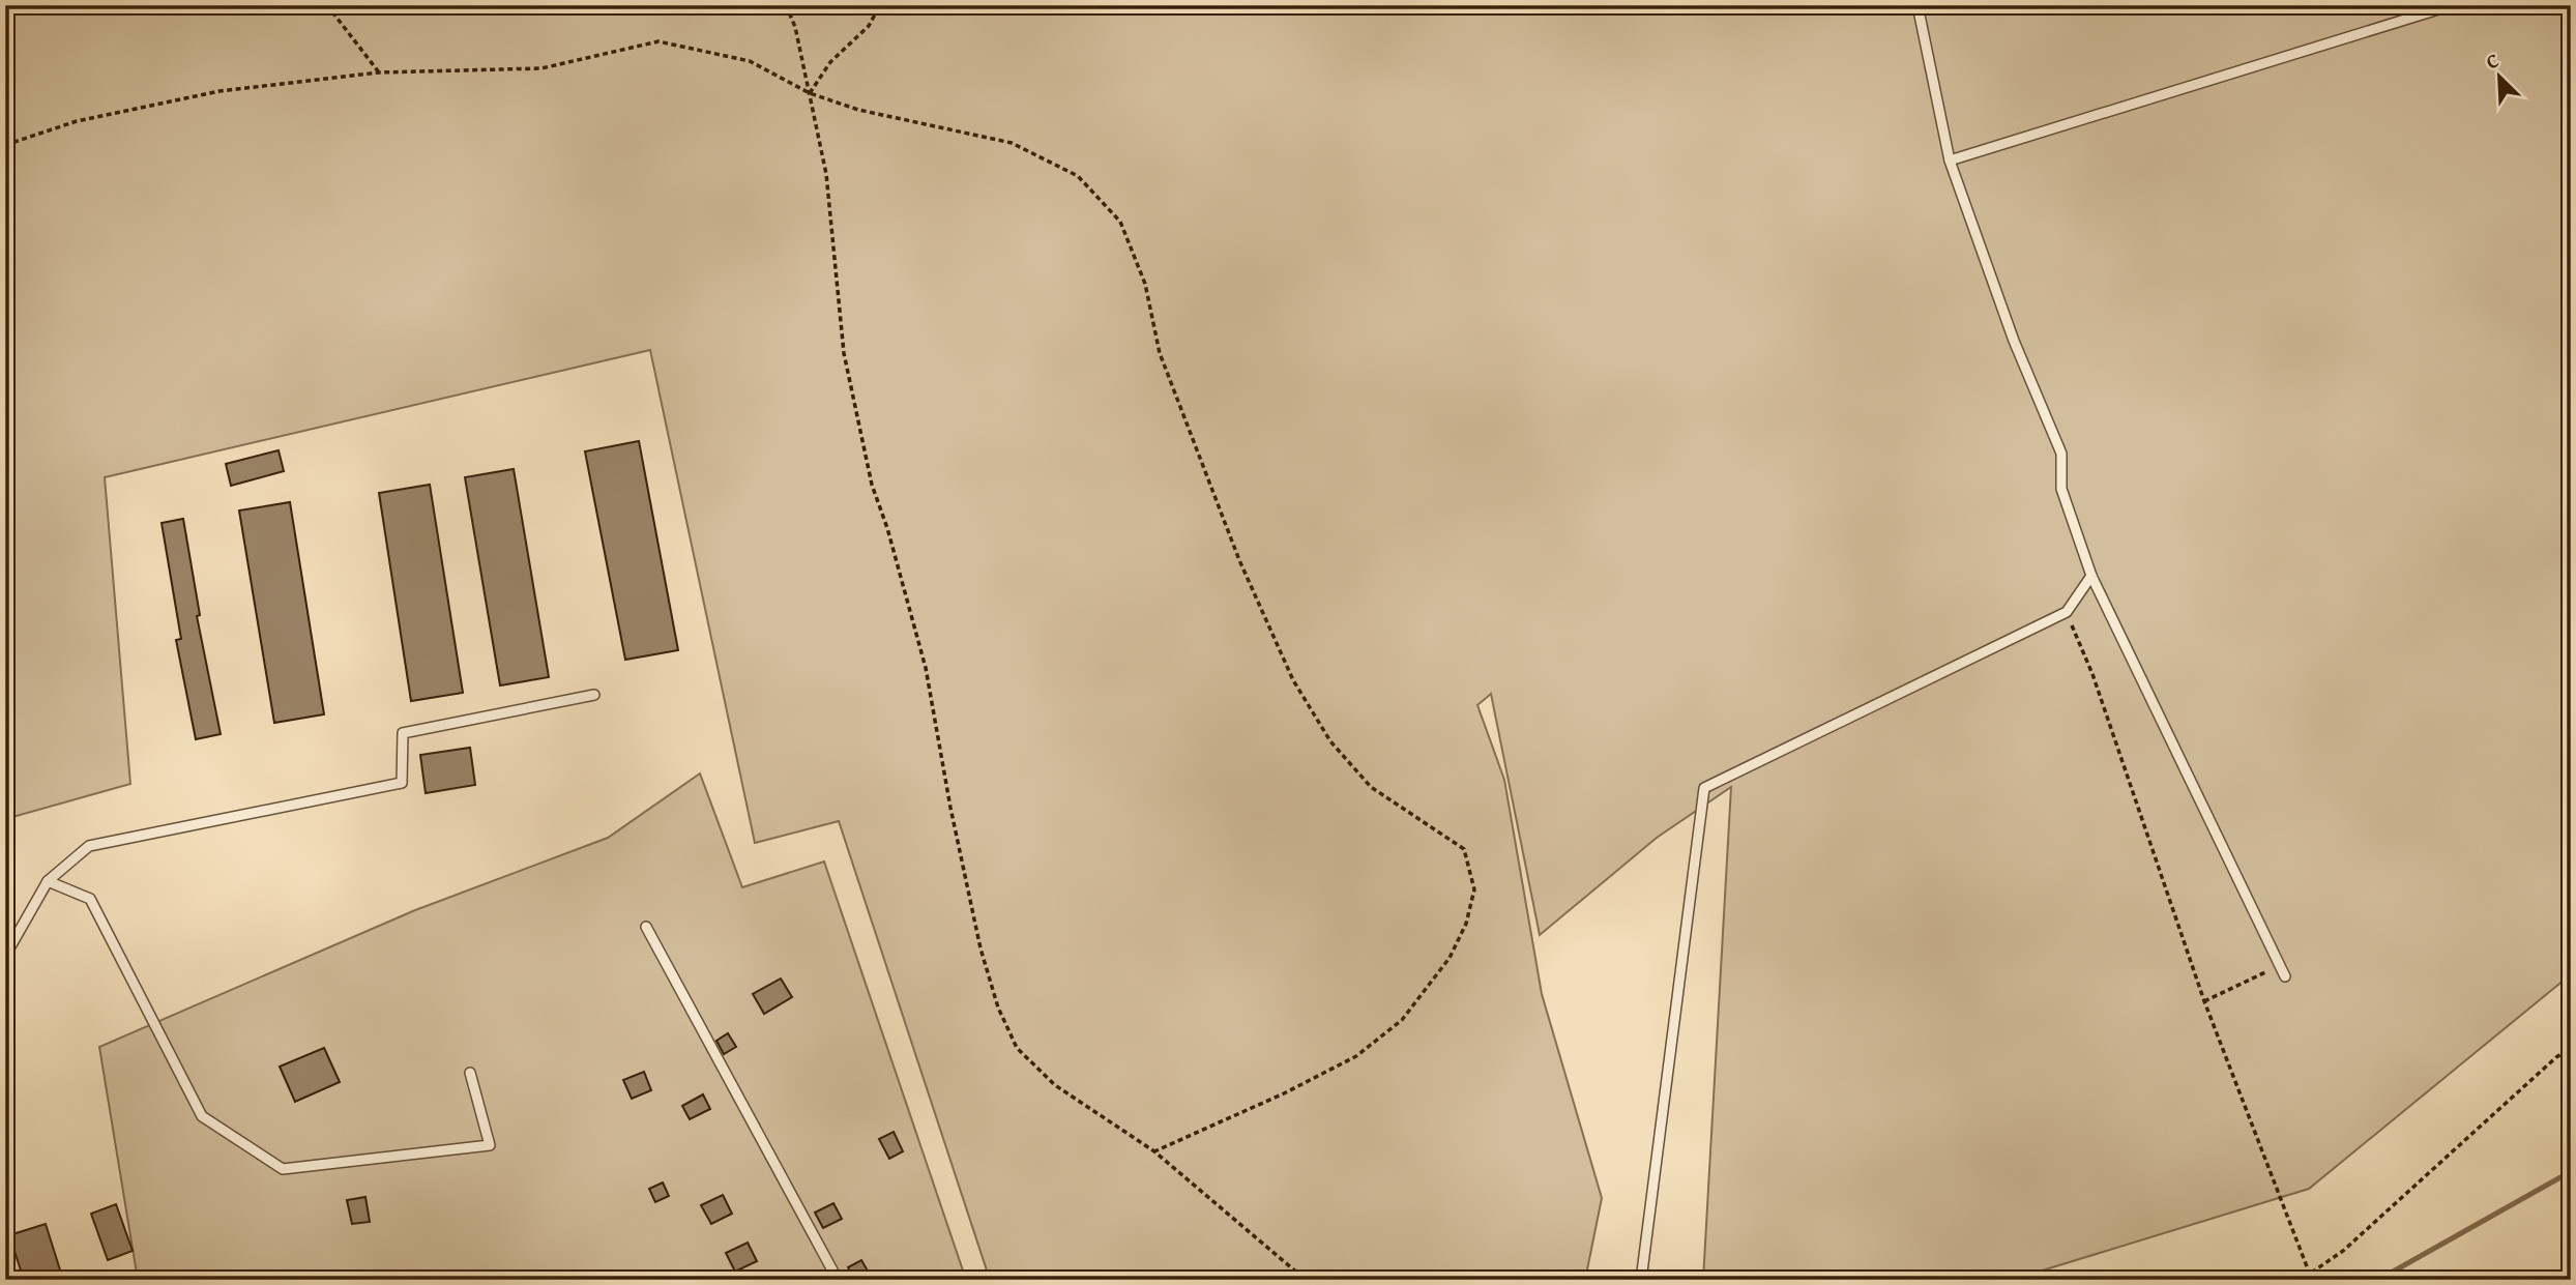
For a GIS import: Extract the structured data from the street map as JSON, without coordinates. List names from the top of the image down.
{
  "north": "top left"
}
